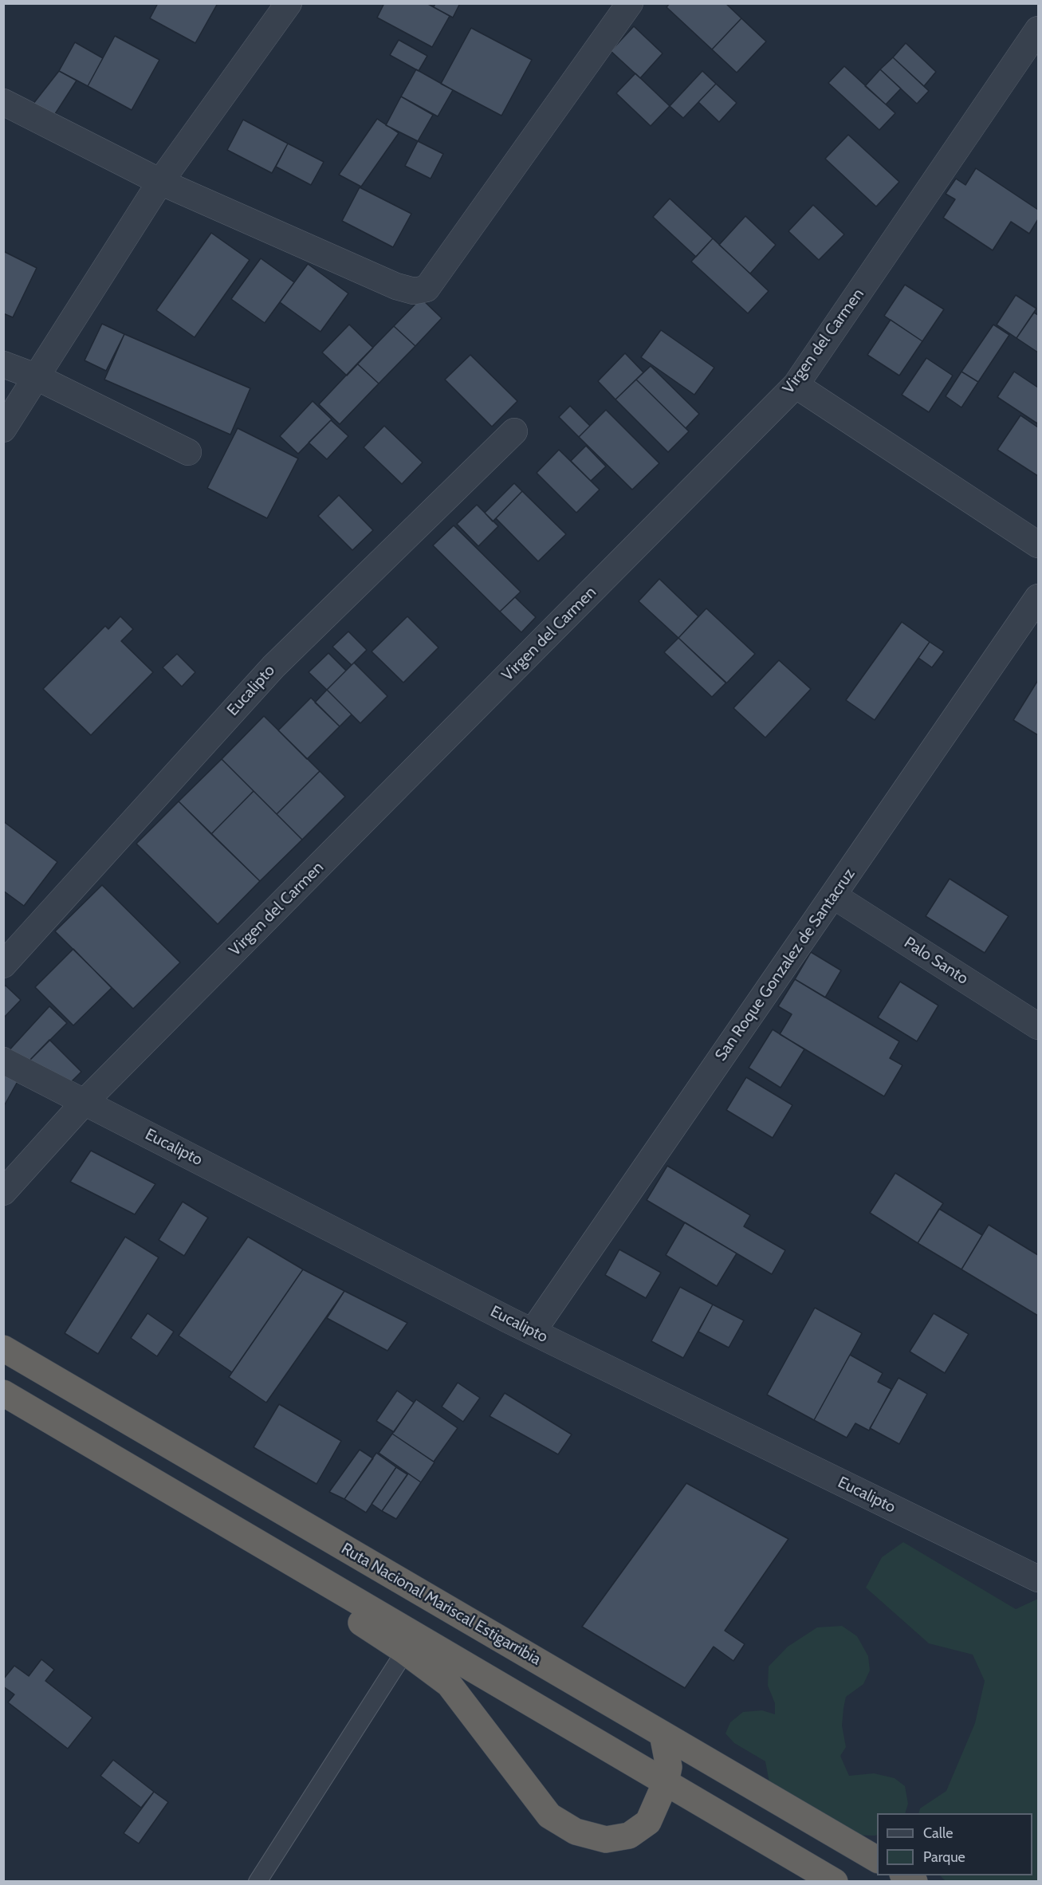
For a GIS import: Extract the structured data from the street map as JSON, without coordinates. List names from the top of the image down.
{
  "streets": {
    "highway": ["Ruta Nacional Mariscal Estigarribia"],
    "street": [
      "Virgen del Carmen",
      "Eucalipto",
      "Palo Santo",
      "San Roque Gonzalez de Santacruz"
    ]
  },
  "crossings": [
    ["Virgen del Carmen", "Eucalipto"],
    ["Eucalipto", "San Roque Gonzalez de Santacruz"],
    ["Palo Santo", "San Roque Gonzalez de Santacruz"]
  ],
  "legend": ["Calle", "Parque"]
}
